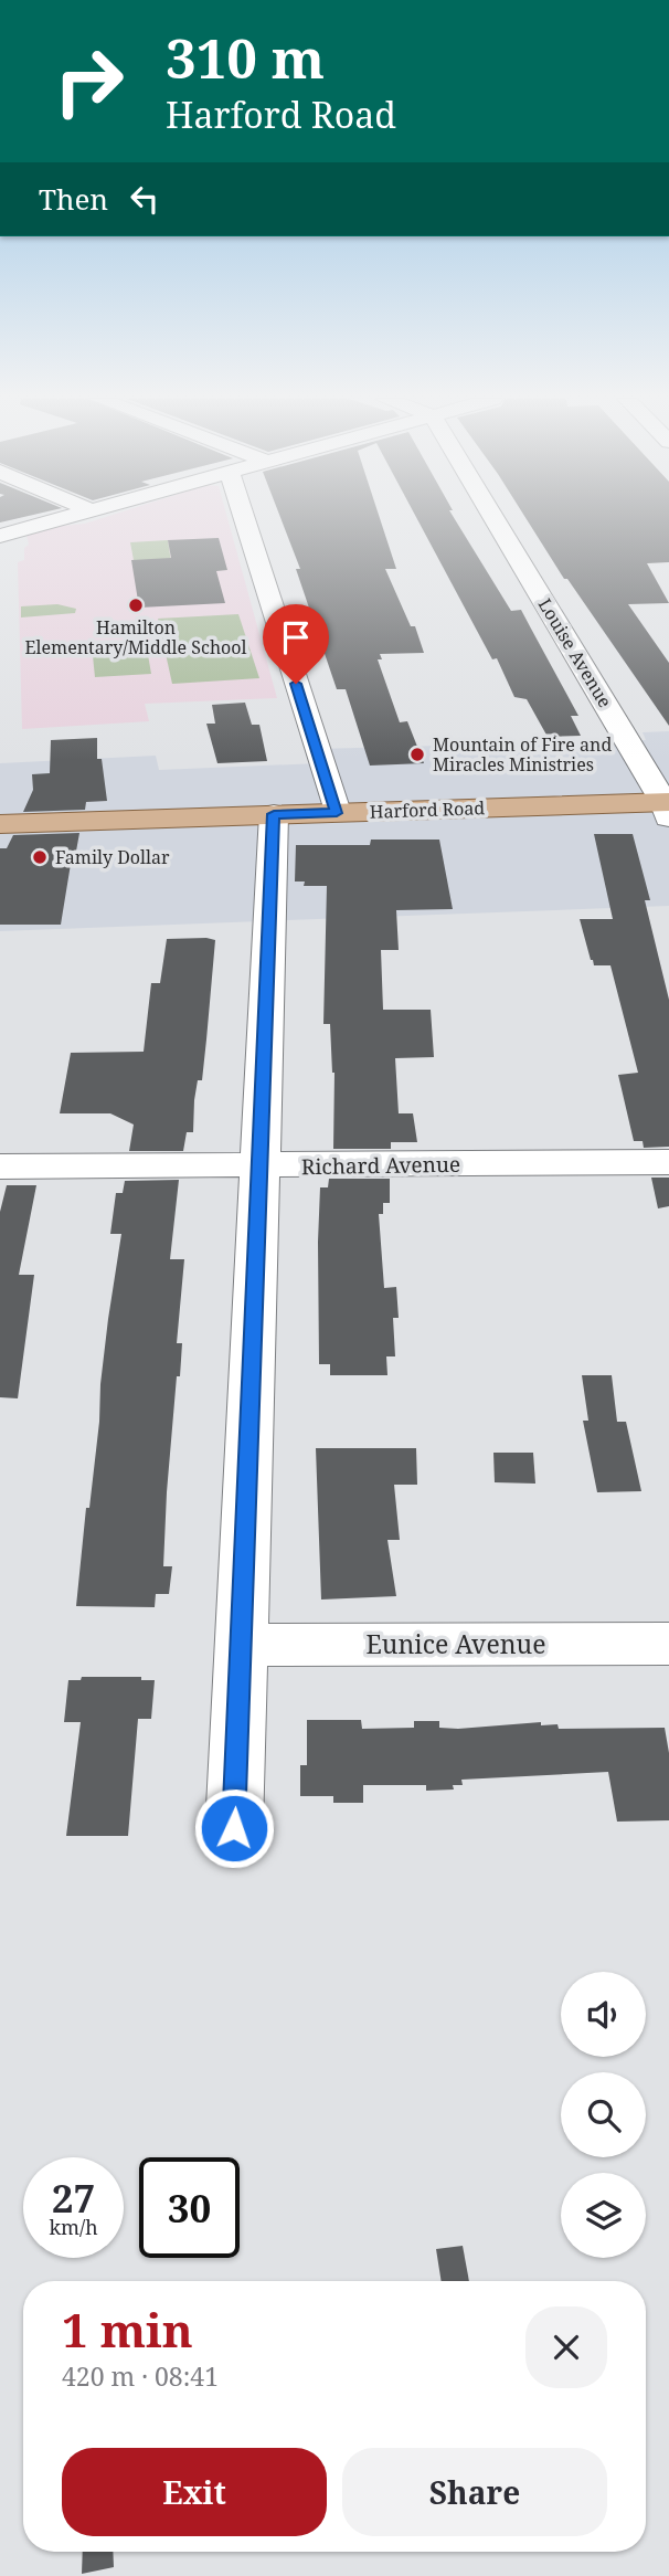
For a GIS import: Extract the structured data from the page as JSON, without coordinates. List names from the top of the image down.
{
  "streets": {
    "main road": ["Harford Road"],
    "street": ["Louise Avenue", "Richard Avenue", "Eunice Avenue"]
  },
  "crossings": [
    ["Louise Avenue", "Harford Road"]
  ],
  "places": ["Hamilton Elementary/Middle School", "Mountain of Fire and Miracles Ministries", "Family Dollar"],
  "page": {
    "turn": ["310 m", "Harford Road"],
    "then": "Then",
    "speed": "27 km/h",
    "limit": "30",
    "heading": ["1 min", "420 m · 08:41"],
    "buttons": ["Exit", "Share"]
  }
}
